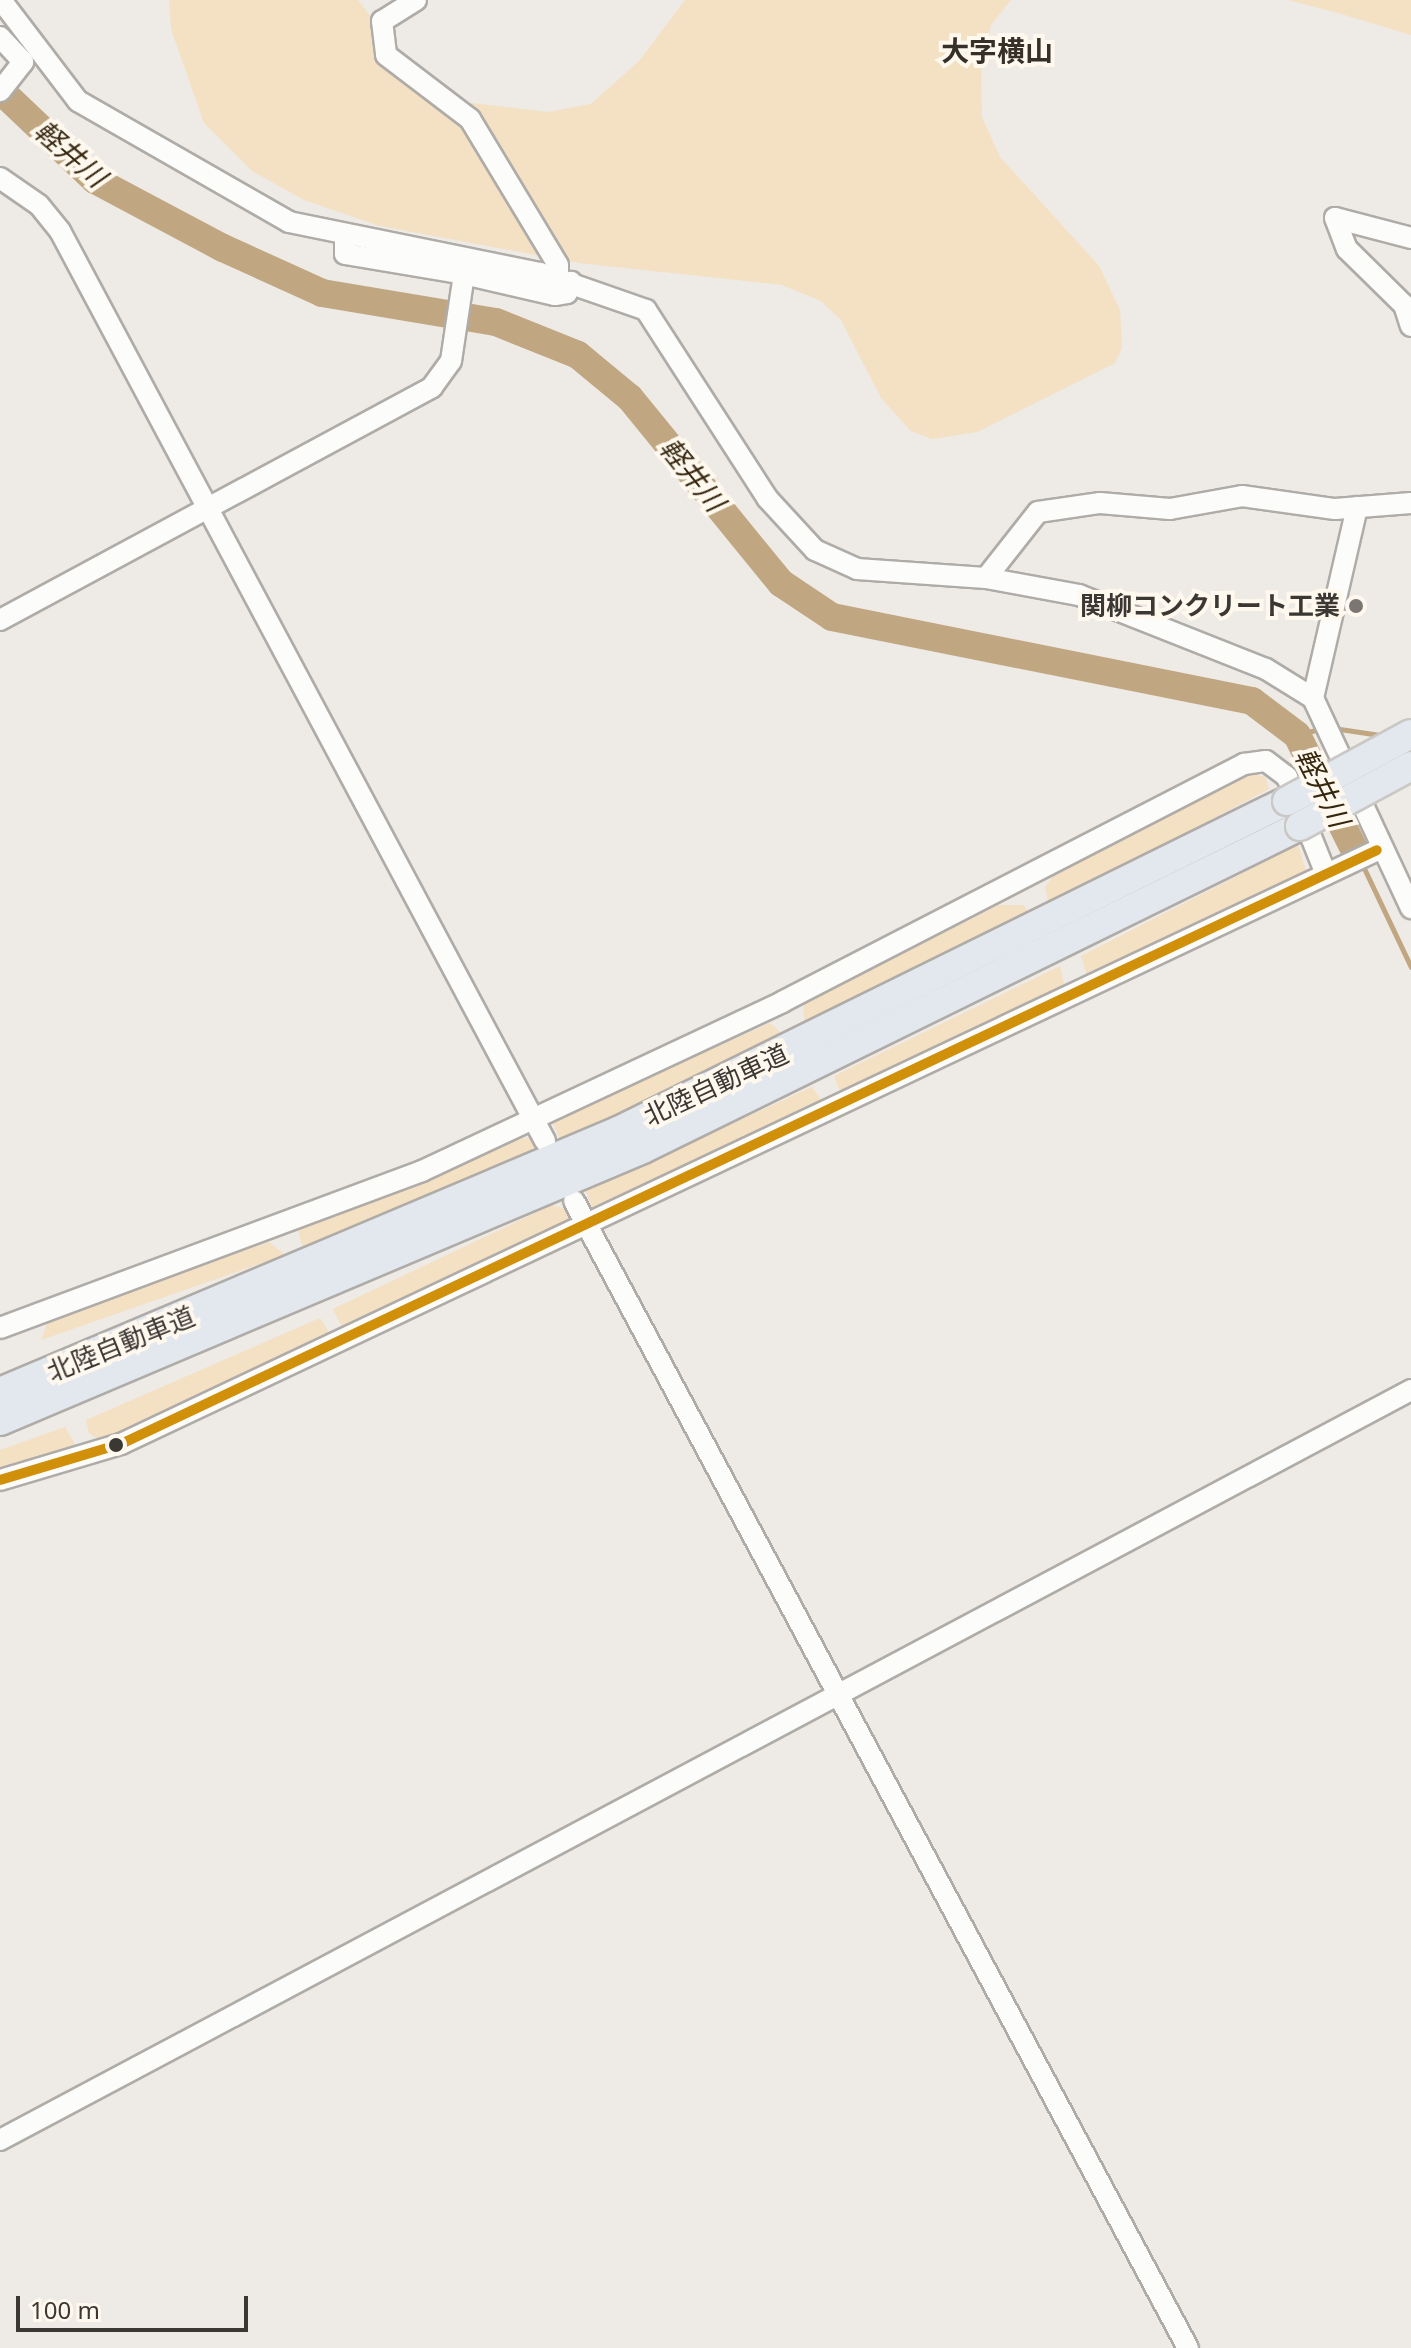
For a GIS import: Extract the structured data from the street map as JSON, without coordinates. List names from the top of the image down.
{
  "streets": {
    "highway": ["北陸自動車道"]
  },
  "districts": ["大字横山"],
  "water": ["軽井川"],
  "places": ["関柳コンクリート工業"],
  "scale_bar": "100 m"
}
